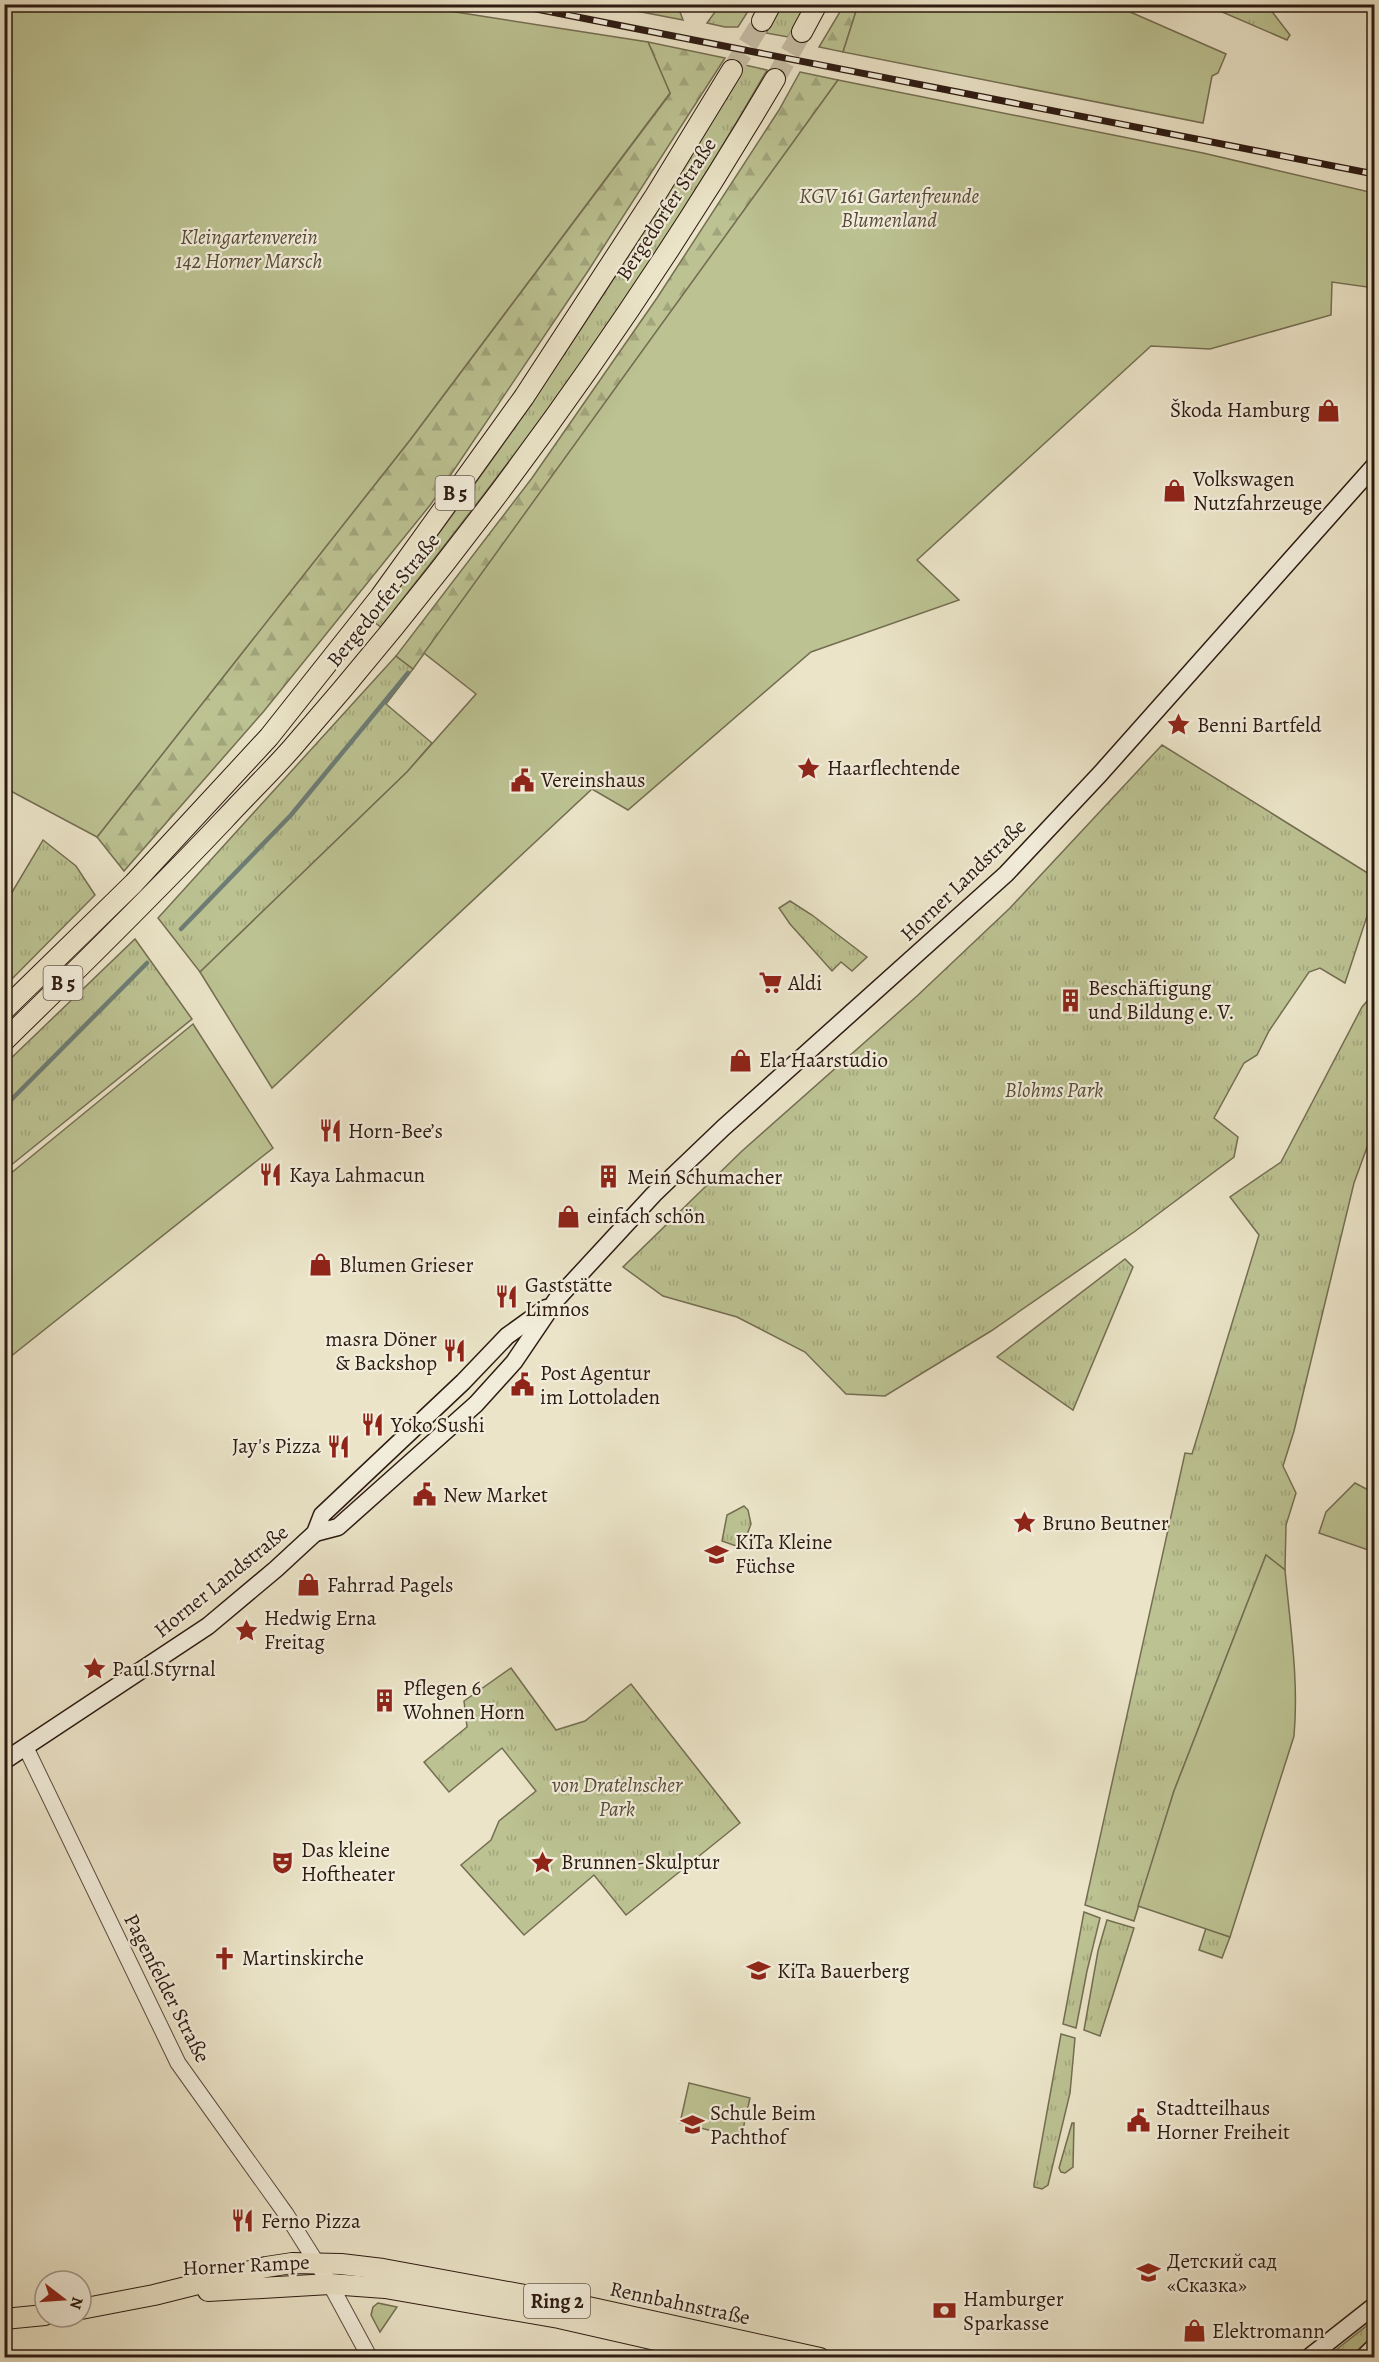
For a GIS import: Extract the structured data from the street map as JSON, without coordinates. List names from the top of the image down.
{
  "streets": {
    "main road": [
      "Bergedorfer Straße",
      "B 5",
      "Horner Landstraße",
      "Horner Rampe",
      "Ring 2",
      "Rennbahnstraße"
    ],
    "street": ["Pagenfelder Straße"]
  },
  "crossings": [
    ["Horner Landstraße", "Pagenfelder Straße"],
    ["Pagenfelder Straße", "Horner Rampe"],
    ["Pagenfelder Straße", "Rennbahnstraße"],
    ["Horner Rampe", "Rennbahnstraße"]
  ],
  "parks": [
    "KGV 161 Gartenfreunde Blumenland",
    "Kleingartenverein 142 Horner Marsch",
    "Blohms Park",
    "von Dratelnscher Park"
  ],
  "places": {
    "shop": [
      "Škoda Hamburg",
      "Volkswagen Nutzfahrzeuge",
      "Ela Haarstudio",
      "einfach schön",
      "Blumen Grieser",
      "Fahrrad Pagels",
      "Elektromann"
    ],
    "place": [
      "Benni Bartfeld",
      "Haarflechtende",
      "Bruno Beutner",
      "Hedwig Erna Freitag",
      "Paul Styrnal",
      "Brunnen-Skulptur"
    ],
    "public building": [
      "Vereinshaus",
      "Post Agentur im Lottoladen",
      "New Market",
      "Stadtteilhaus Horner Freiheit"
    ],
    "supermarket": ["Aldi"],
    "building": ["Beschäftigung und Bildung e. V.", "Mein Schumacher", "Pflegen 6 Wohnen Horn"],
    "restaurant": [
      "Horn-Bee’s",
      "Kaya Lahmacun",
      "Gaststätte Limnos",
      "masra Döner & Backshop",
      "Yoko Sushi",
      "Jay's Pizza",
      "Ferno Pizza"
    ],
    "school or university": [
      "KiTa Kleine Füchse",
      "KiTa Bauerberg",
      "Schule Beim Pachthof",
      "Детский сад «Сказка»"
    ],
    "theatre": ["Das kleine Hoftheater"],
    "church": ["Martinskirche"],
    "bank": ["Hamburger Sparkasse"]
  },
  "north": "right"
}
